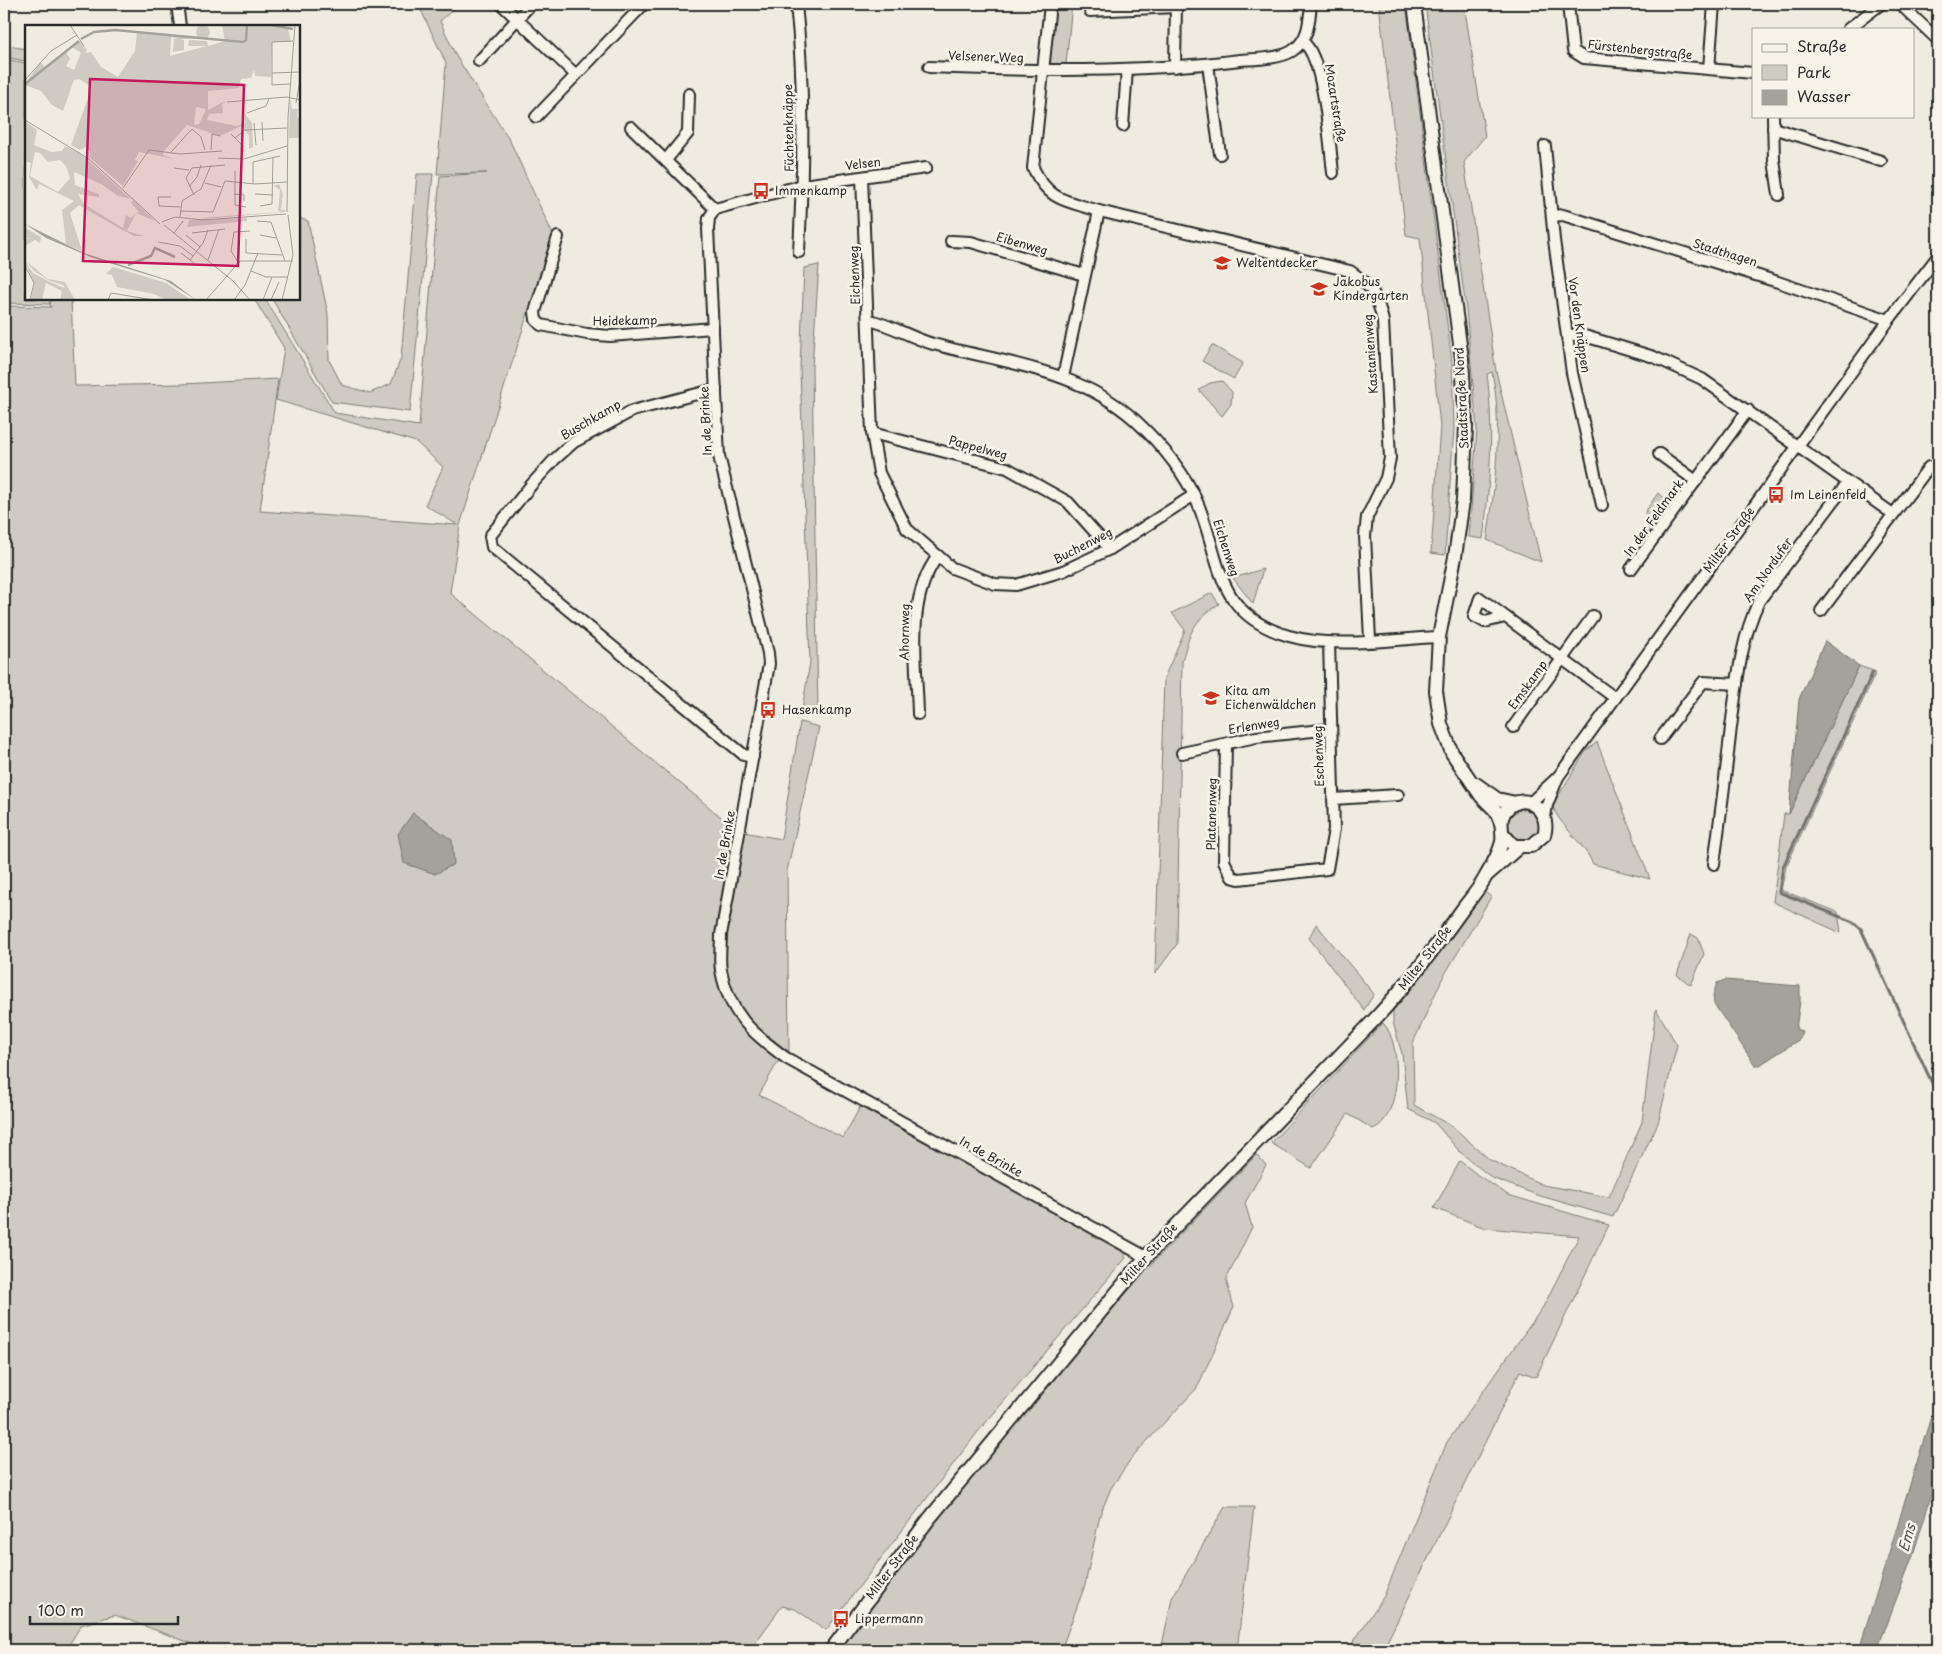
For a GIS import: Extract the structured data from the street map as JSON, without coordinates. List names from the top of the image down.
{
  "streets": {
    "main road": ["Stadtstraße Nord", "Milter Straße"],
    "street": [
      "Fürstenbergstraße",
      "Velsener Weg",
      "Mozartstraße",
      "Füchtenknäppe",
      "Velsen",
      "Eibenweg",
      "Stadthagen",
      "Eichenweg",
      "Heidekamp",
      "Vor den Knäppen",
      "Kastanienweg",
      "Buschkamp",
      "In de Brinke",
      "Pappelweg",
      "In der Feldmark",
      "Buchenweg",
      "Am Nordufer",
      "Ahornweg",
      "Emskamp",
      "Erlenweg",
      "Eschenweg",
      "Platanenweg"
    ]
  },
  "crossings": [
    ["Velsener Weg", "Kastanienweg"],
    ["Füchtenknäppe", "Velsen"],
    ["Velsen", "Eichenweg"],
    ["Stadthagen", "Vor den Knäppen"],
    ["Stadthagen", "Milter Straße"],
    ["Eichenweg", "Kastanienweg"],
    ["Eichenweg", "Stadtstraße Nord"],
    ["Eichenweg", "Buchenweg"],
    ["Eichenweg", "Eschenweg"],
    ["Heidekamp", "In de Brinke"],
    ["Stadtstraße Nord", "Milter Straße"],
    ["Buschkamp", "In de Brinke"],
    ["In de Brinke", "Milter Straße"],
    ["Pappelweg", "Buchenweg"],
    ["Milter Straße", "Emskamp"],
    ["Buchenweg", "Ahornweg"],
    ["Erlenweg", "Eschenweg"],
    ["Erlenweg", "Platanenweg"],
    ["Eschenweg", "Platanenweg"]
  ],
  "water": ["Ems"],
  "places": {
    "bus stop": [
      "Immenkamp",
      "Im Leinenfeld",
      "Hasenkamp",
      "Lippermann"
    ],
    "school or university": ["Weltentdecker", "Jakobus Kindergarten", "Kita am Eichenwäldchen"]
  },
  "legend": ["Straße", "Park", "Wasser"],
  "scale_bar": "100 m"
}
